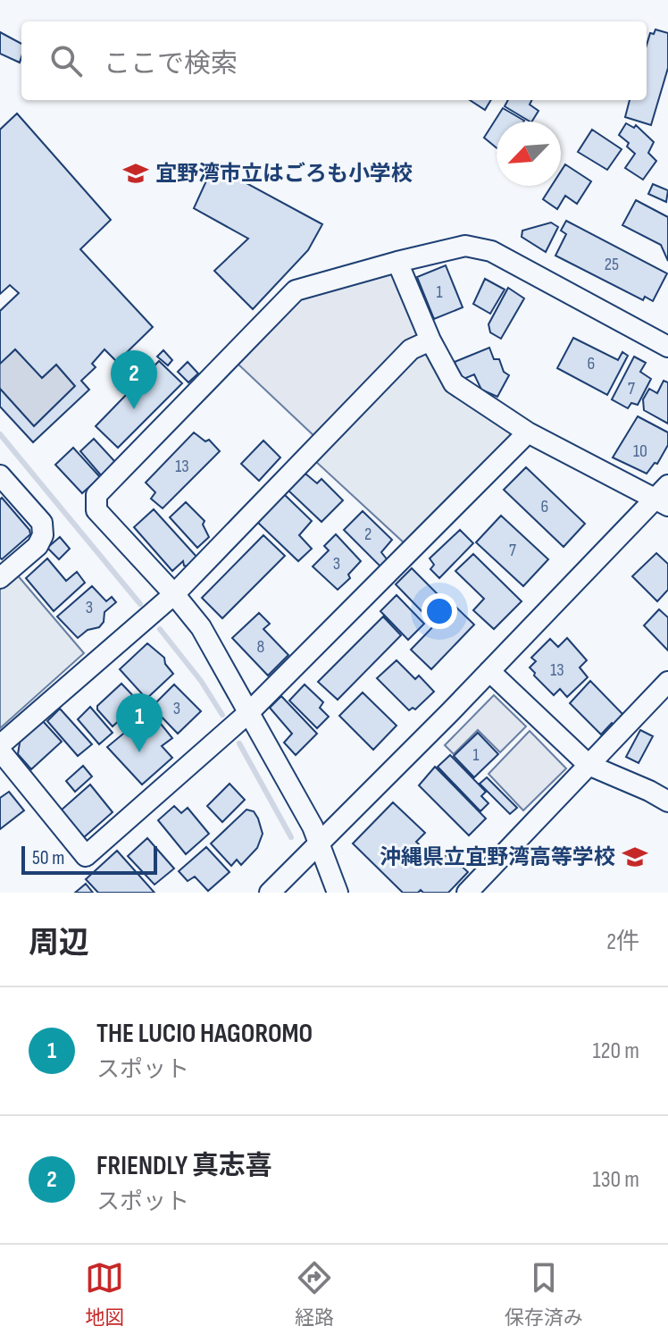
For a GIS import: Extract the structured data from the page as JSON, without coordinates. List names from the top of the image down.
{
  "places": {
    "school or university": ["宜野湾市立はごろも小学校", "沖縄県立宜野湾高等学校"]
  },
  "house_numbers": [
    "25",
    "1",
    "6",
    "7",
    "10",
    "13",
    "6",
    "2",
    "7",
    "3",
    "3",
    "8",
    "13",
    "3",
    "1"
  ],
  "scale_bar": "50 m",
  "north": "bottom left",
  "page": {
    "search": "ここで検索",
    "pins": ["2", "1"],
    "scale": "50 m",
    "heading": ["周辺", "2件"],
    "list": [
      {
        "mark": "1",
        "name": "THE LUCIO HAGOROMO",
        "note": "スポット",
        "value": "120 m"
      },
      {
        "mark": "2",
        "name": "FRIENDLY 真志喜",
        "note": "スポット",
        "value": "130 m"
      }
    ],
    "nav": ["地図", "経路", "保存済み"]
  }
}
